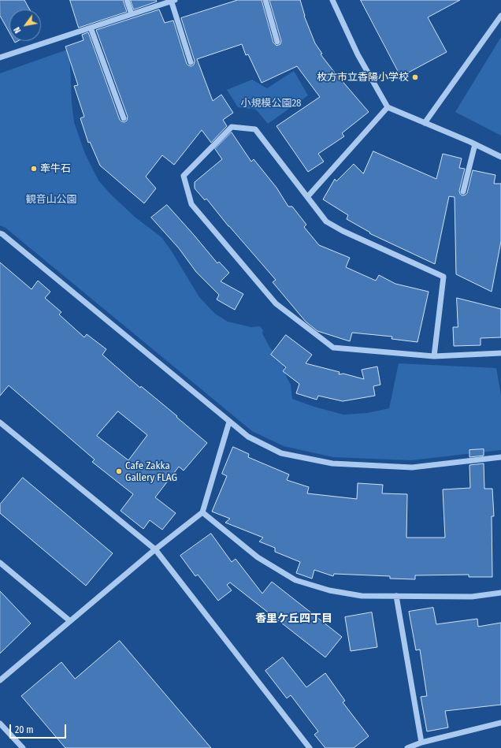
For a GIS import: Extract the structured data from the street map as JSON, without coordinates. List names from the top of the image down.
{
  "districts": ["香里ケ丘四丁目"],
  "parks": ["小規模公園28", "観音山公園"],
  "places": ["枚方市立香陽小学校", "牽牛石", "Cafe Zakka Gallery FLAG"],
  "scale_bar": "20 m",
  "north": "bottom left"
}
